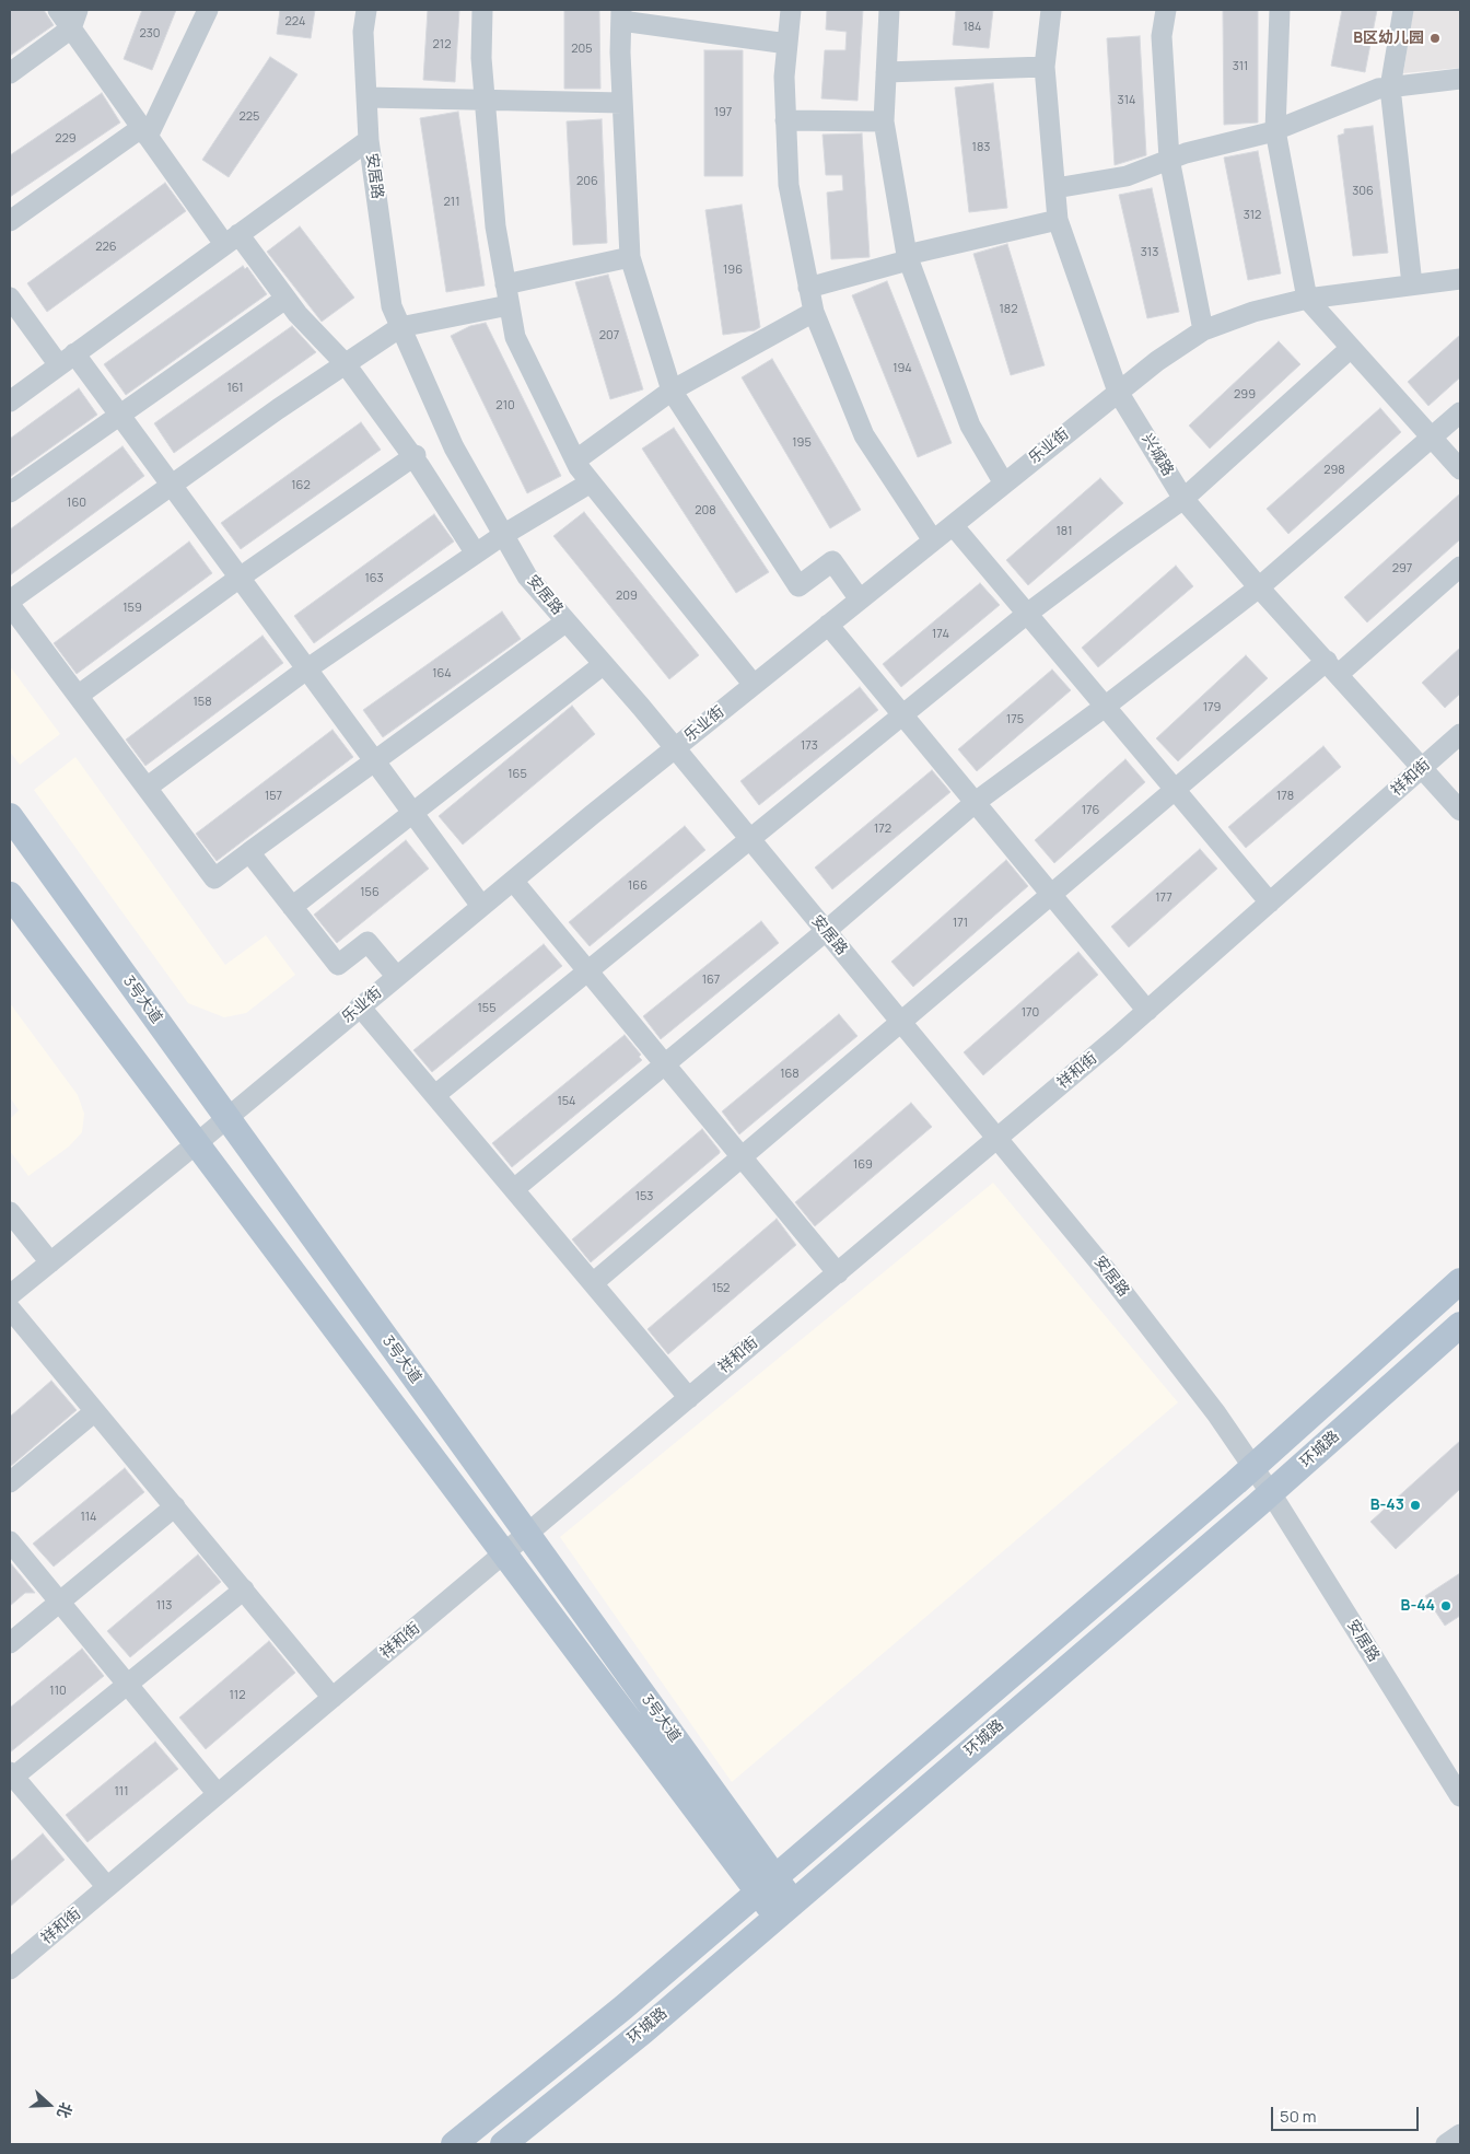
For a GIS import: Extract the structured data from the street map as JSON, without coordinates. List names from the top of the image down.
{
  "streets": {
    "main road": ["3号大道", "环城路"],
    "street": [
      "安居路",
      "乐业街",
      "兴城路",
      "祥和街"
    ]
  },
  "crossings": [
    ["安居路", "乐业街"],
    ["安居路", "祥和街"],
    ["安居路", "环城路"],
    ["乐业街", "兴城路"],
    ["乐业街", "3号大道"],
    ["兴城路", "祥和街"],
    ["祥和街", "3号大道"],
    ["3号大道", "环城路"]
  ],
  "places": ["B区幼儿园", "B-43", "B-44"],
  "house_numbers": [
    "224",
    "184",
    "230",
    "212",
    "205",
    "311",
    "314",
    "197",
    "225",
    "229",
    "183",
    "206",
    "306",
    "211",
    "312",
    "226",
    "313",
    "196",
    "182",
    "207",
    "194",
    "161",
    "299",
    "210",
    "195",
    "298",
    "162",
    "160",
    "208",
    "181",
    "297",
    "163",
    "209",
    "159",
    "174",
    "164",
    "158",
    "179",
    "175",
    "173",
    "165",
    "157",
    "178",
    "176",
    "172",
    "166",
    "156",
    "177",
    "171",
    "167",
    "155",
    "170",
    "168",
    "154",
    "169",
    "153",
    "152",
    "114",
    "113",
    "110",
    "112",
    "111"
  ],
  "scale_bar": "50 m",
  "north": "right"
}
